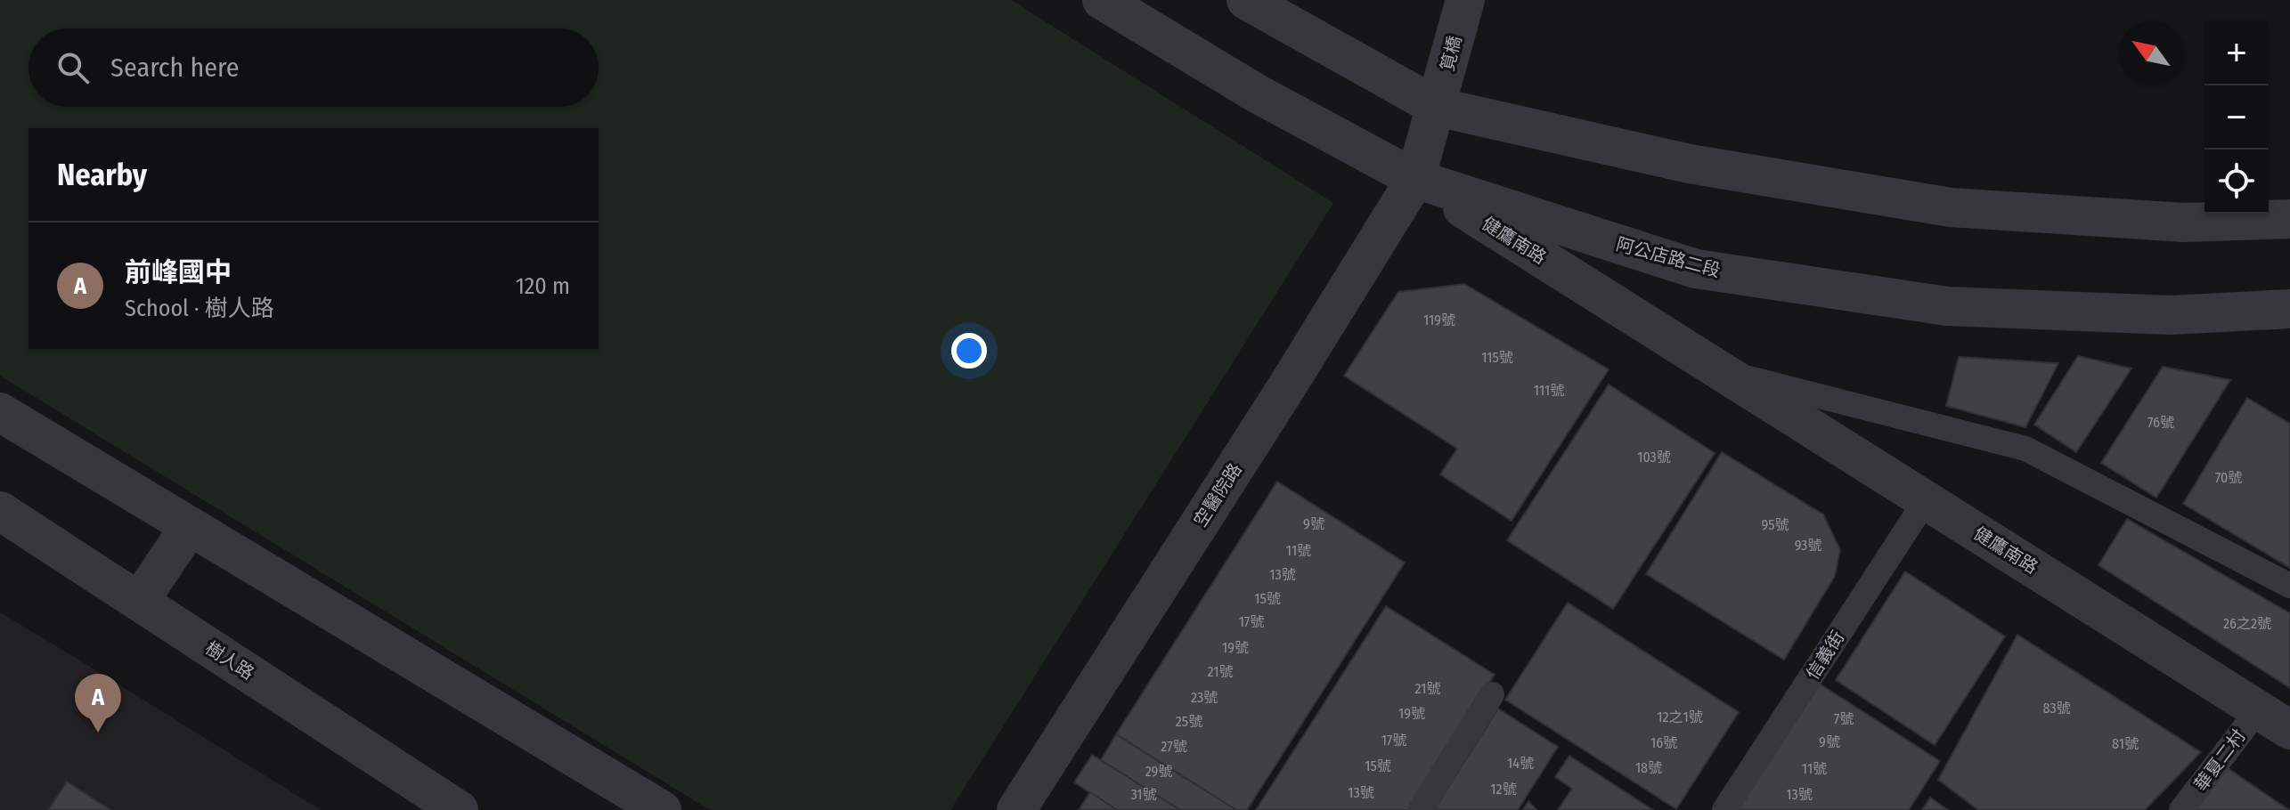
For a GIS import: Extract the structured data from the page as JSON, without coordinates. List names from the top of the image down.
{
  "streets": {
    "street": [
      "筧橋",
      "健鷹南路",
      "阿公店路二段",
      "空醫院路",
      "樹人路"
    ],
    "lane": ["信義街", "華夏二村"]
  },
  "crossings": [
    ["筧橋", "健鷹南路"],
    ["筧橋", "阿公店路二段"],
    ["筧橋", "空醫院路"],
    ["健鷹南路", "阿公店路二段"],
    ["健鷹南路", "空醫院路"],
    ["健鷹南路", "信義街"],
    ["健鷹南路", "華夏二村"],
    ["阿公店路二段", "空醫院路"]
  ],
  "house_numbers": [
    "119號",
    "115號",
    "111號",
    "76號",
    "103號",
    "70號",
    "9號",
    "95號",
    "93號",
    "11號",
    "13號",
    "15號",
    "17號",
    "26之2號",
    "19號",
    "21號",
    "21號",
    "23號",
    "83號",
    "19號",
    "12之1號",
    "7號",
    "25號",
    "17號",
    "9號",
    "16號",
    "81號",
    "27號",
    "14號",
    "15號",
    "18號",
    "11號",
    "29號",
    "12號",
    "13號",
    "31號",
    "13號"
  ],
  "north": "top left",
  "page": {
    "map_buttons": ["+", "−"],
    "search": "Search here",
    "heading": "Nearby",
    "list": [
      {
        "mark": "A",
        "name": "前峰國中",
        "note": "School · 樹人路",
        "value": "120 m"
      }
    ],
    "pins": "A"
  }
}
